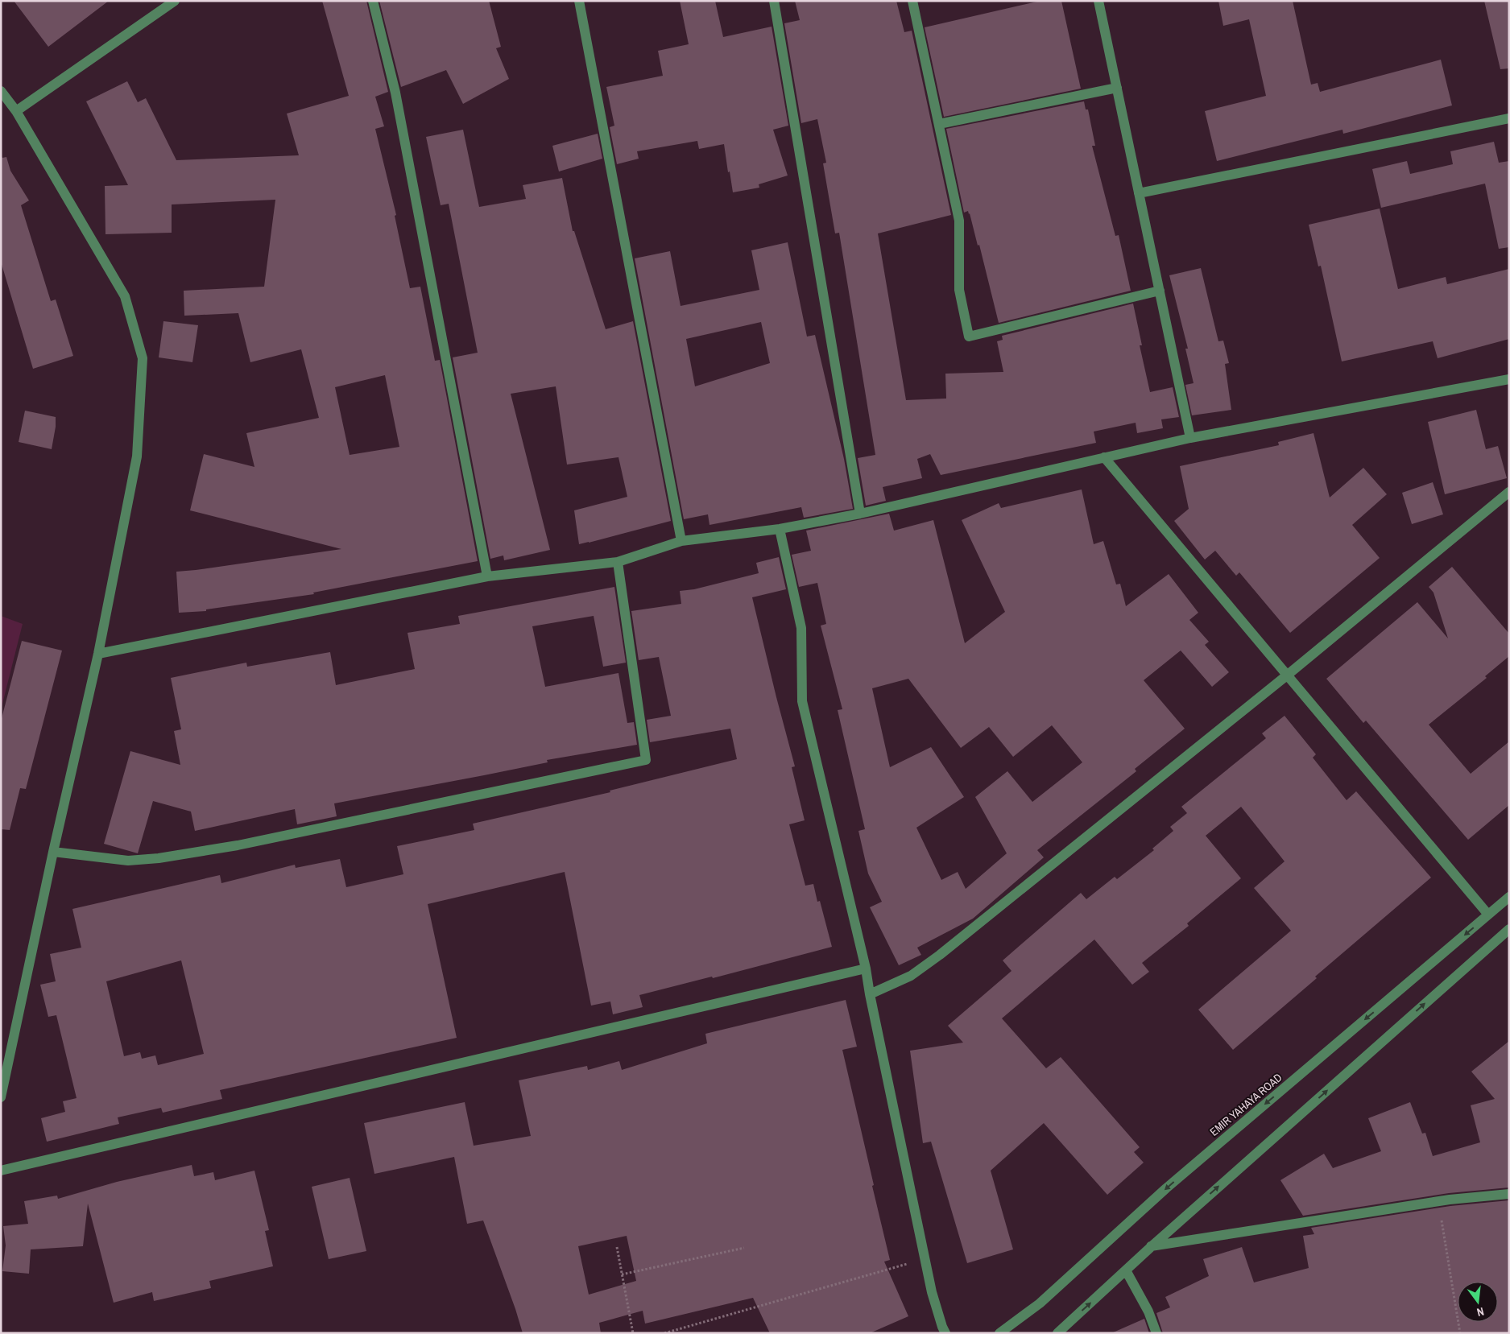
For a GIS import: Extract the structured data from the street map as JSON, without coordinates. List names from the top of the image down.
{
  "streets": {
    "street": ["EMIR YAHAYA ROAD"]
  },
  "north": "bottom"
}
